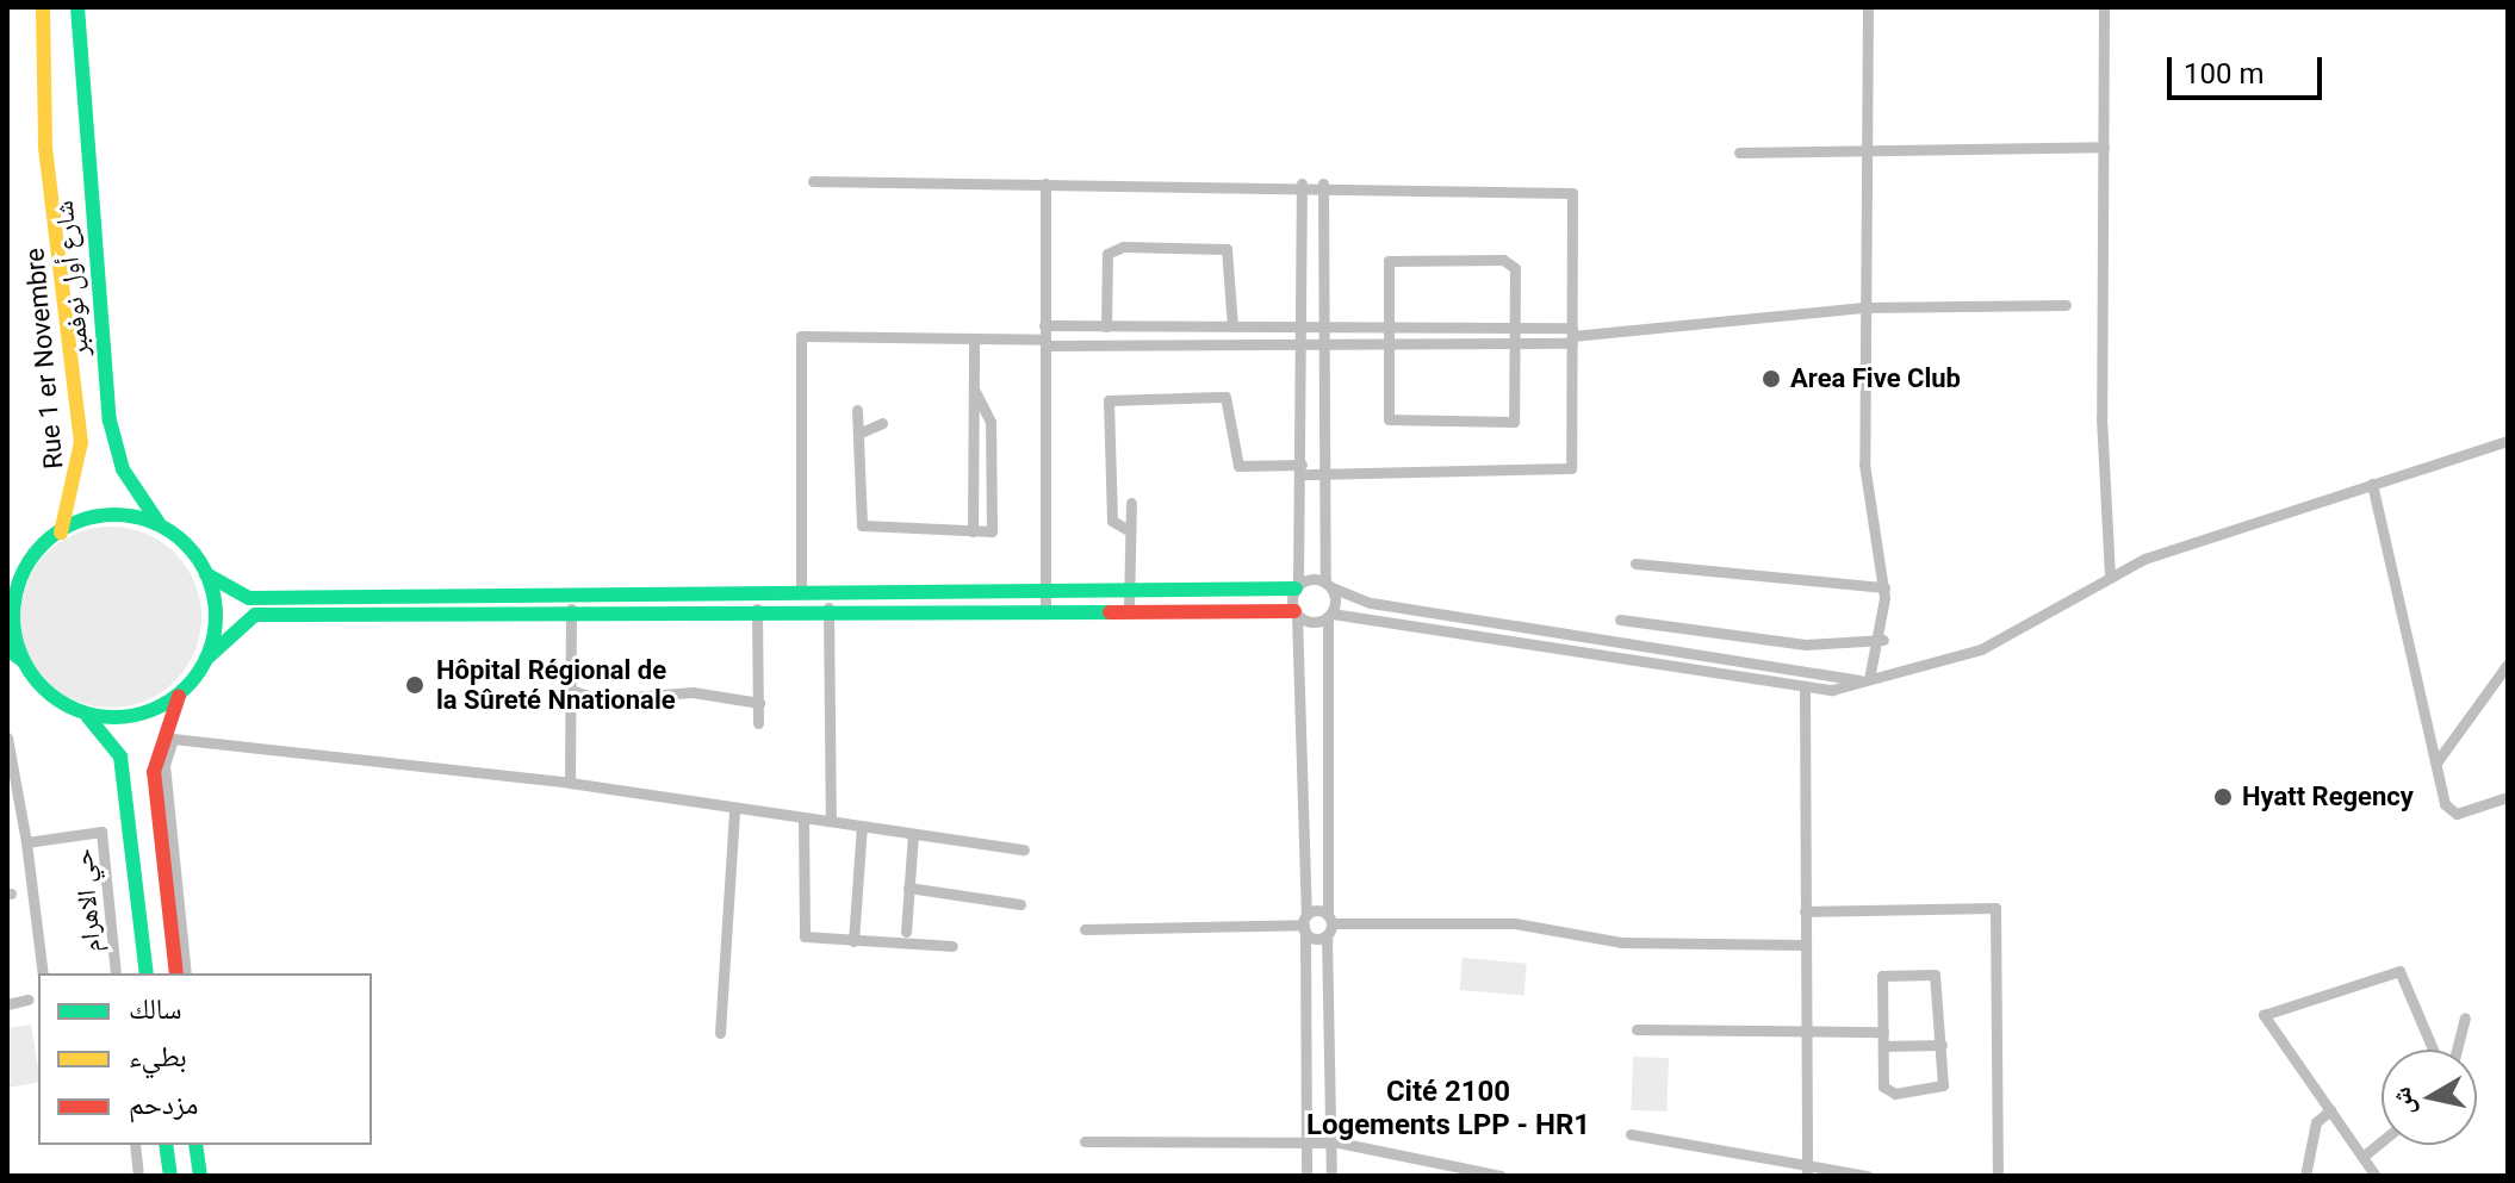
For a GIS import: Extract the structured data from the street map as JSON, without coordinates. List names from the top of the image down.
{
  "streets": {
    "main road": ["شارع أول نوفمبر", "Rue 1 er Novembre"],
    "street": ["حي الاهرام"]
  },
  "crossings": [
    ["شارع أول نوفمبر", "Rue 1 er Novembre"]
  ],
  "districts": ["Cité 2100 Logements LPP - HR1"],
  "places": ["Area Five Club", "Hôpital Régional de la Sûreté Nnationale", "Hyatt Regency"],
  "legend": ["سالك", "بطيء", "مزدحم"],
  "scale_bar": "100 m",
  "north": "left"
}
